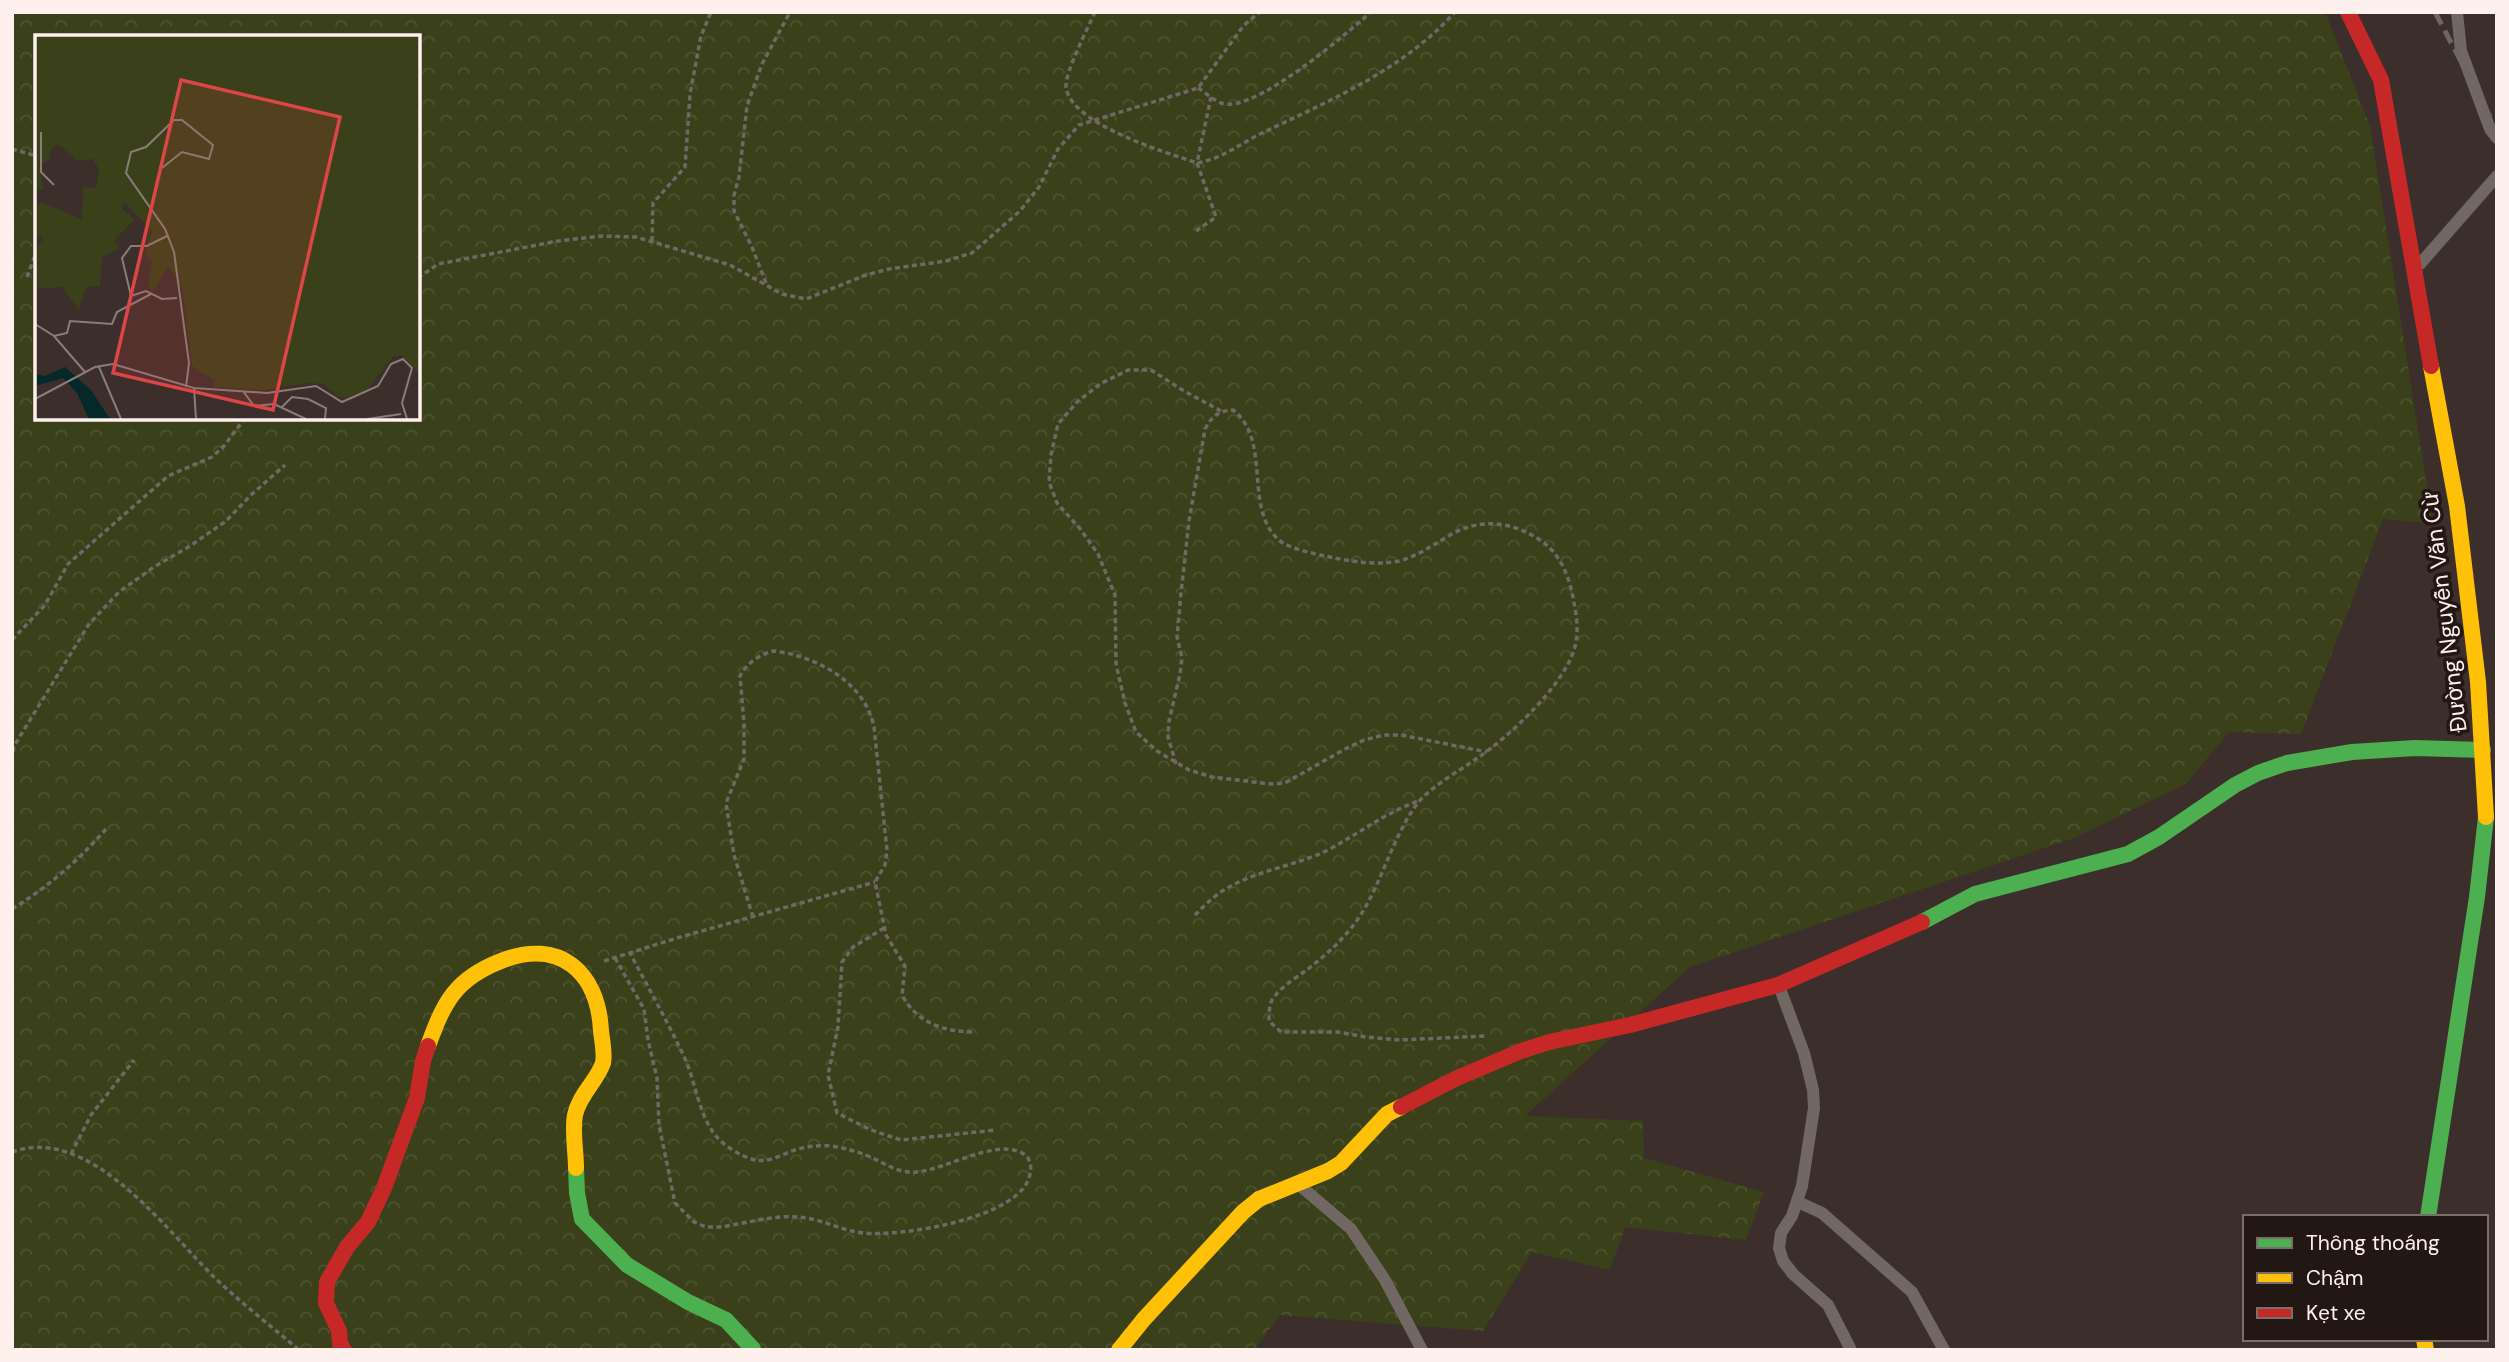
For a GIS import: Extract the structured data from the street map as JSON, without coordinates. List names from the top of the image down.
{
  "streets": {
    "main road": ["Đường Nguyễn Văn Cừ"]
  },
  "legend": ["Thông thoáng", "Chậm", "Kẹt xe"]
}
